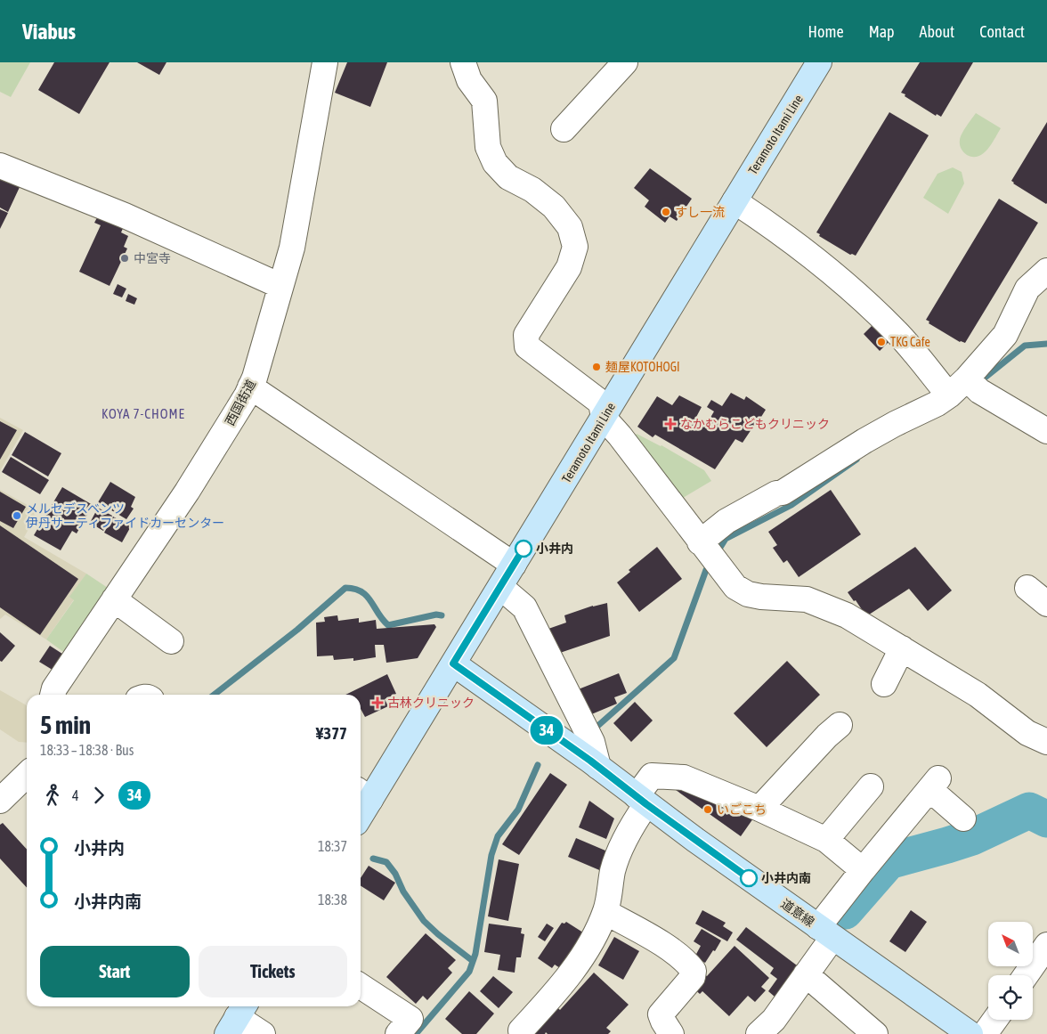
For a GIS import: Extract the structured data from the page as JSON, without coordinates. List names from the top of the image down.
{
  "streets": {
    "main road": ["Teramoto Itami Line", "道意線"],
    "street": ["西国街道"]
  },
  "crossings": [
    ["Teramoto Itami Line", "道意線"]
  ],
  "districts": ["KOYA 7-CHOME"],
  "places": {
    "other": [
      "すし一流",
      "中宮寺",
      "TKG Cafe",
      "麺屋KOTOHOGI",
      "メルセデスベンツ 伊丹サーティファイドカーセンター",
      "小井内",
      "いごこち",
      "小井内南"
    ],
    "health": ["なかむらこどもクリニック", "古林クリニック"]
  },
  "lines": ["bus line 34"],
  "north": "top left",
  "page": {
    "header": "Viabus",
    "nav": [
      "Home",
      "Map",
      "About",
      "Contact"
    ],
    "on_map": "34",
    "heading": ["5 min", "18:33 – 18:38 · Bus", "¥377"],
    "legs": ["4", "34"],
    "list": [
      {
        "name": "小井内",
        "value": "18:37"
      },
      {
        "name": "小井内南",
        "value": "18:38"
      }
    ],
    "buttons": ["Start", "Tickets"]
  }
}
